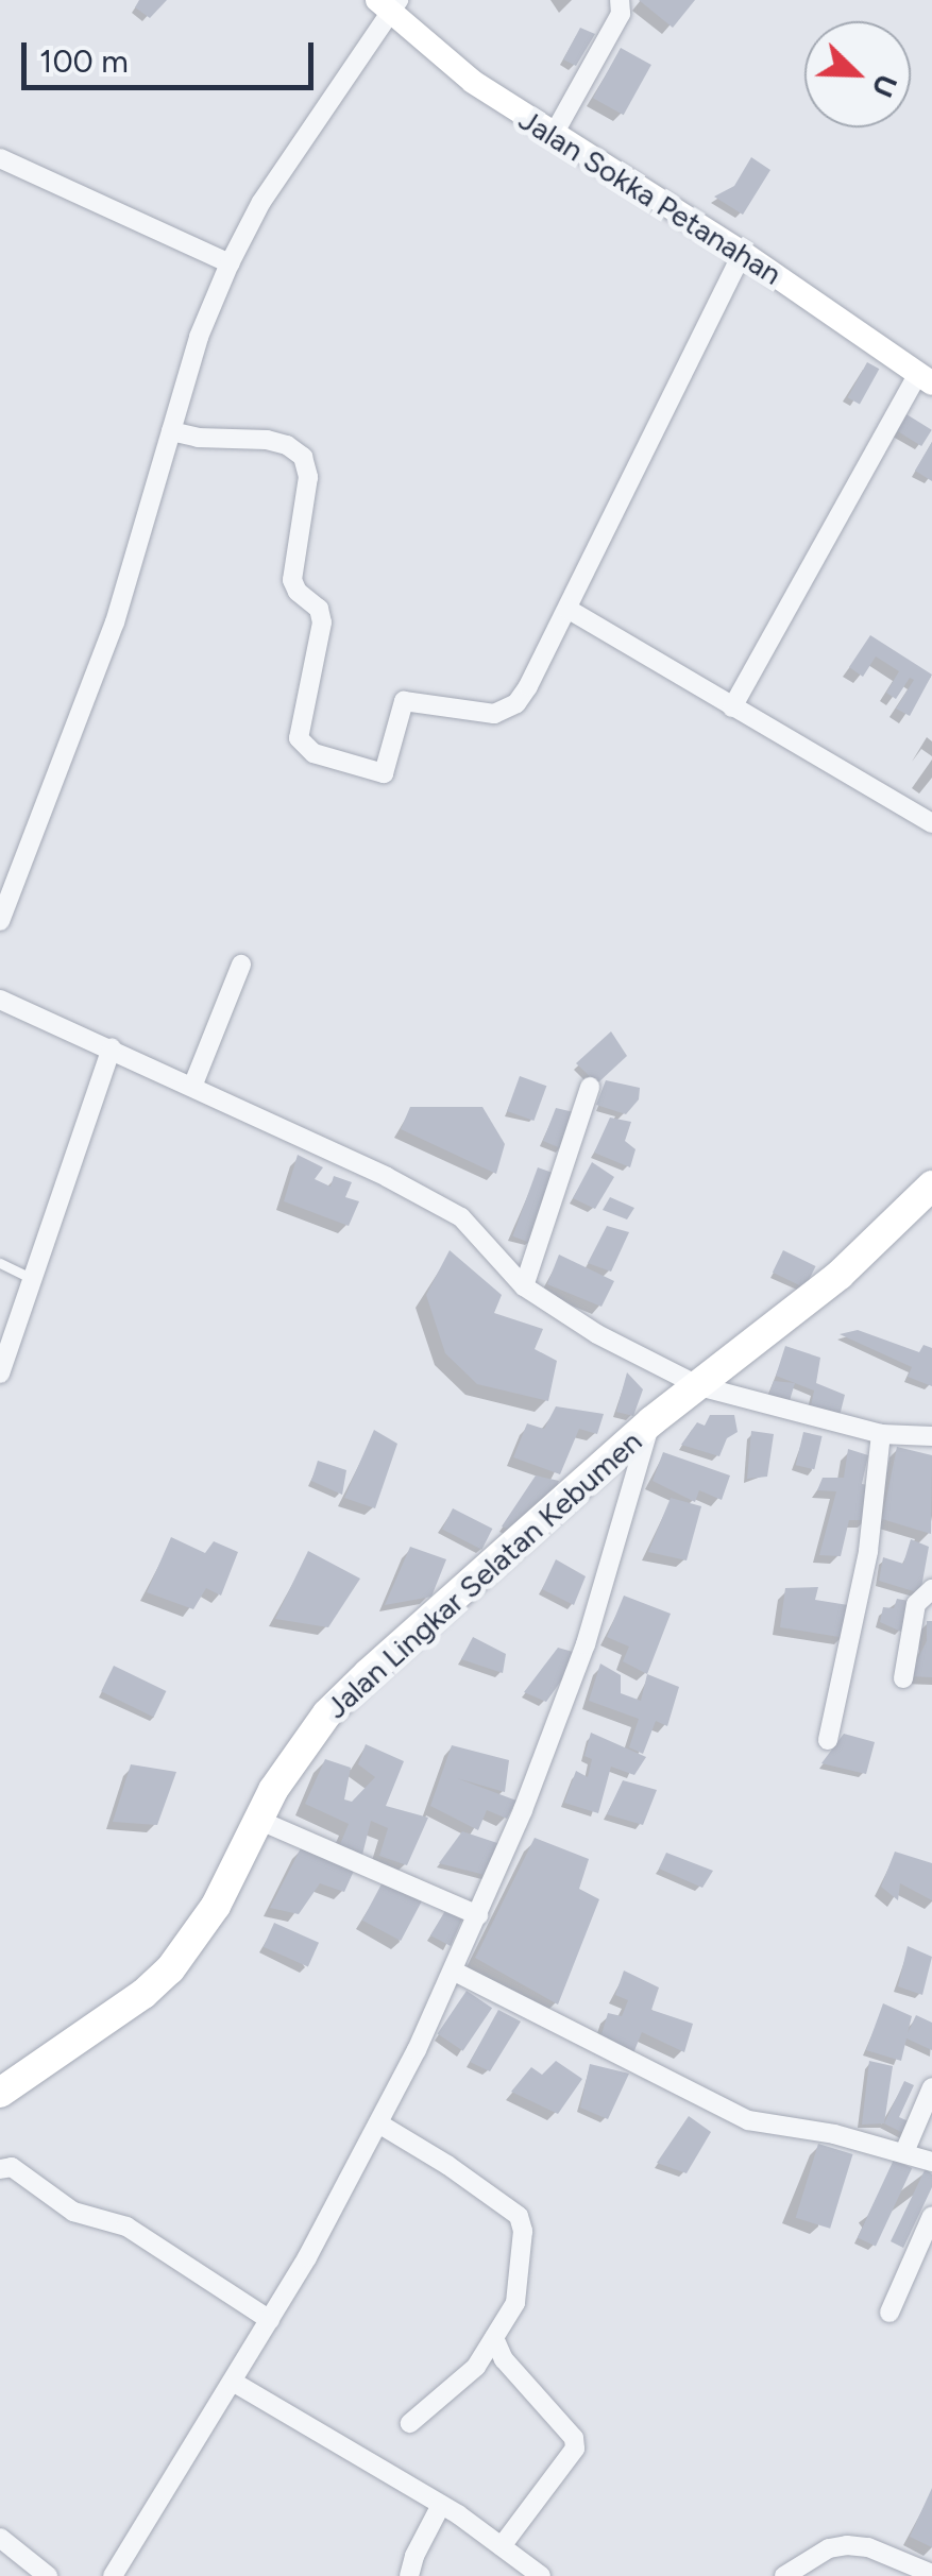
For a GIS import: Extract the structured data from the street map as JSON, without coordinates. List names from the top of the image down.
{
  "streets": {
    "highway": ["Jalan Lingkar Selatan Kebumen"],
    "main road": ["Jalan Sokka Petanahan"]
  },
  "scale_bar": "100 m",
  "north": "bottom right"
}
